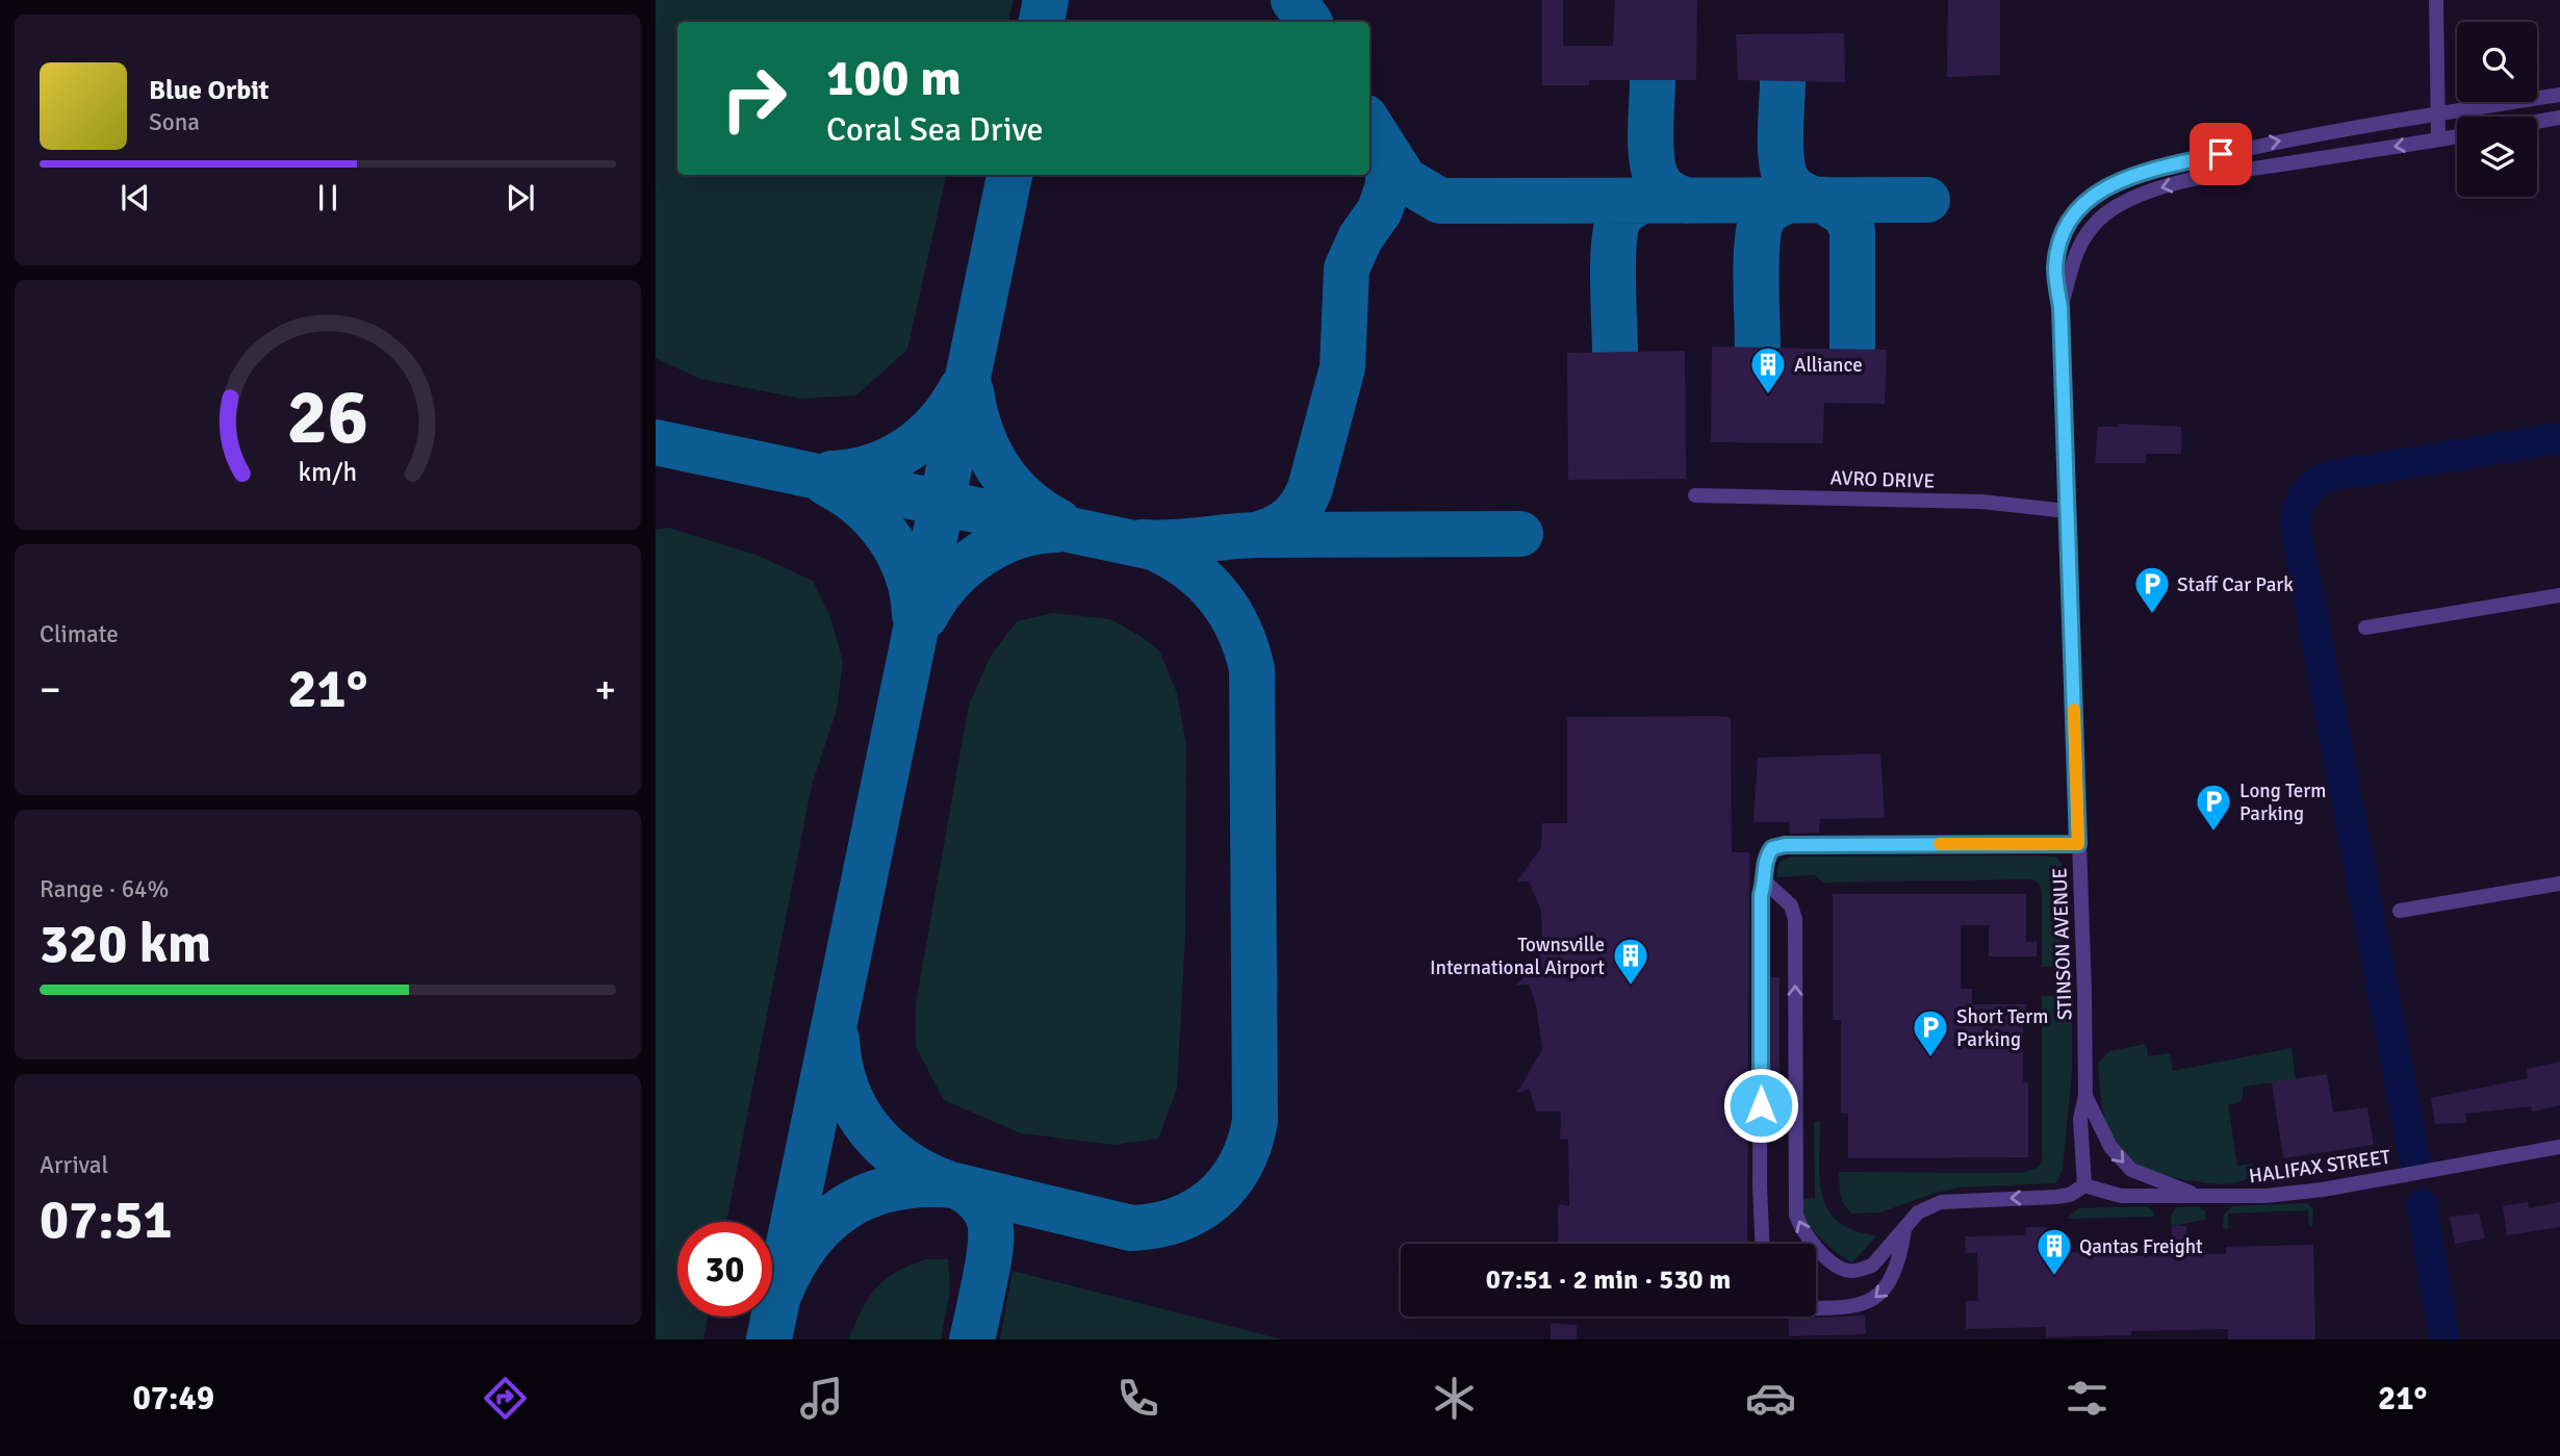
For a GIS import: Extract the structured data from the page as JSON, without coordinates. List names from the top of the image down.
{
  "streets": {
    "street": ["AVRO DRIVE", "STINSON AVENUE", "HALIFAX STREET"]
  },
  "crossings": [
    ["AVRO DRIVE", "STINSON AVENUE"],
    ["STINSON AVENUE", "HALIFAX STREET"]
  ],
  "places": {
    "building": ["Alliance", "Townsville International Airport", "Qantas Freight"],
    "parking": ["Staff Car Park", "Long Term Parking", "Short Term Parking"]
  },
  "page": {
    "turn": ["100 m", "Coral Sea Drive"],
    "song": ["Blue Orbit", "Sona"],
    "tile": [
      "Climate",
      ["Range · 64%", "320 km"],
      ["Arrival", "07:51"]
    ],
    "heat": ["−", "21°", "+"],
    "limit": "30",
    "trip": "07:51 · 2 min · 530 m",
    "tabs": ["07:49", "21°"],
    "gauge": ["26", "km/h"]
  }
}
